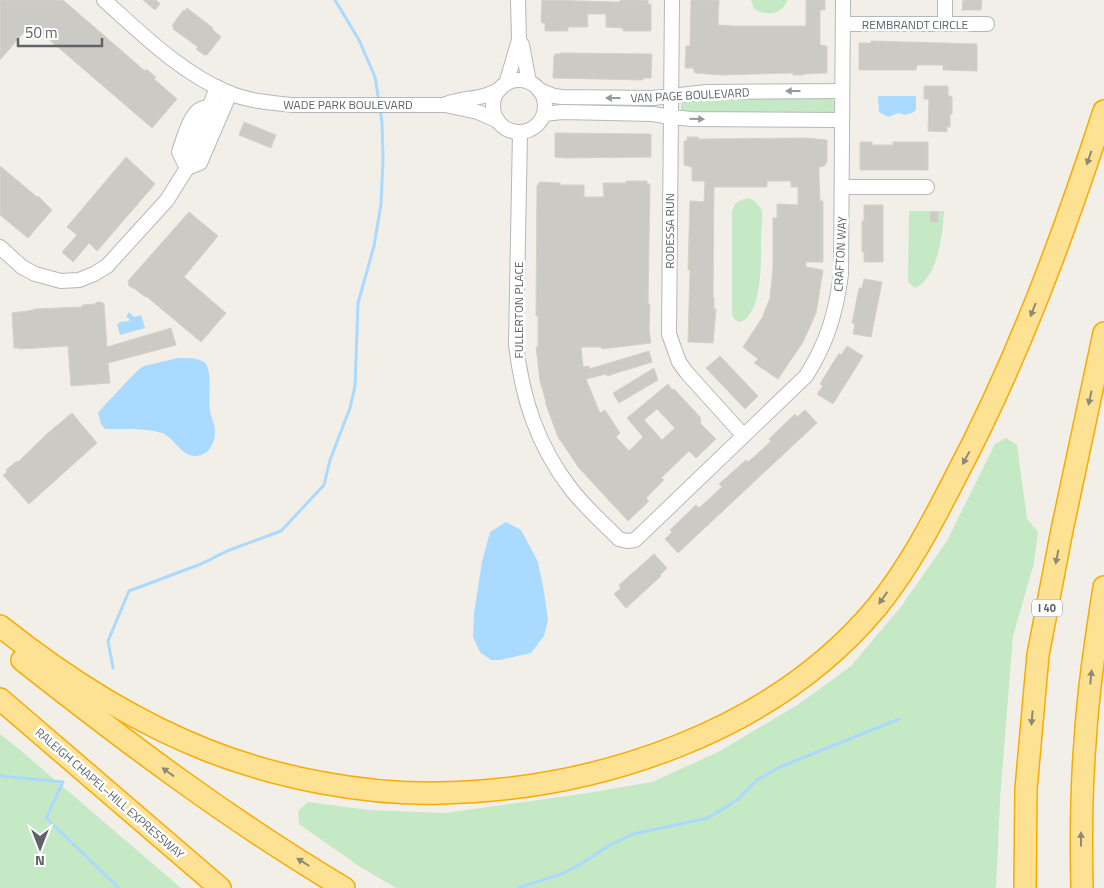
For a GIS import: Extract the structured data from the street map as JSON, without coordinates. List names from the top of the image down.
{
  "streets": {
    "highway": ["I 40", "RALEIGH CHAPEL–HILL EXPRESSWAY"],
    "street": [
      "REMBRANDT CIRCLE",
      "VAN PAGE BOULEVARD",
      "WADE PARK BOULEVARD",
      "RODESSA RUN",
      "CRAFTON WAY",
      "FULLERTON PLACE"
    ]
  },
  "crossings": [
    ["REMBRANDT CIRCLE", "CRAFTON WAY"],
    ["VAN PAGE BOULEVARD", "WADE PARK BOULEVARD"],
    ["VAN PAGE BOULEVARD", "RODESSA RUN"],
    ["VAN PAGE BOULEVARD", "CRAFTON WAY"],
    ["VAN PAGE BOULEVARD", "FULLERTON PLACE"],
    ["WADE PARK BOULEVARD", "FULLERTON PLACE"],
    ["RODESSA RUN", "CRAFTON WAY"],
    ["CRAFTON WAY", "FULLERTON PLACE"]
  ],
  "scale_bar": "50 m",
  "north": "bottom"
}
